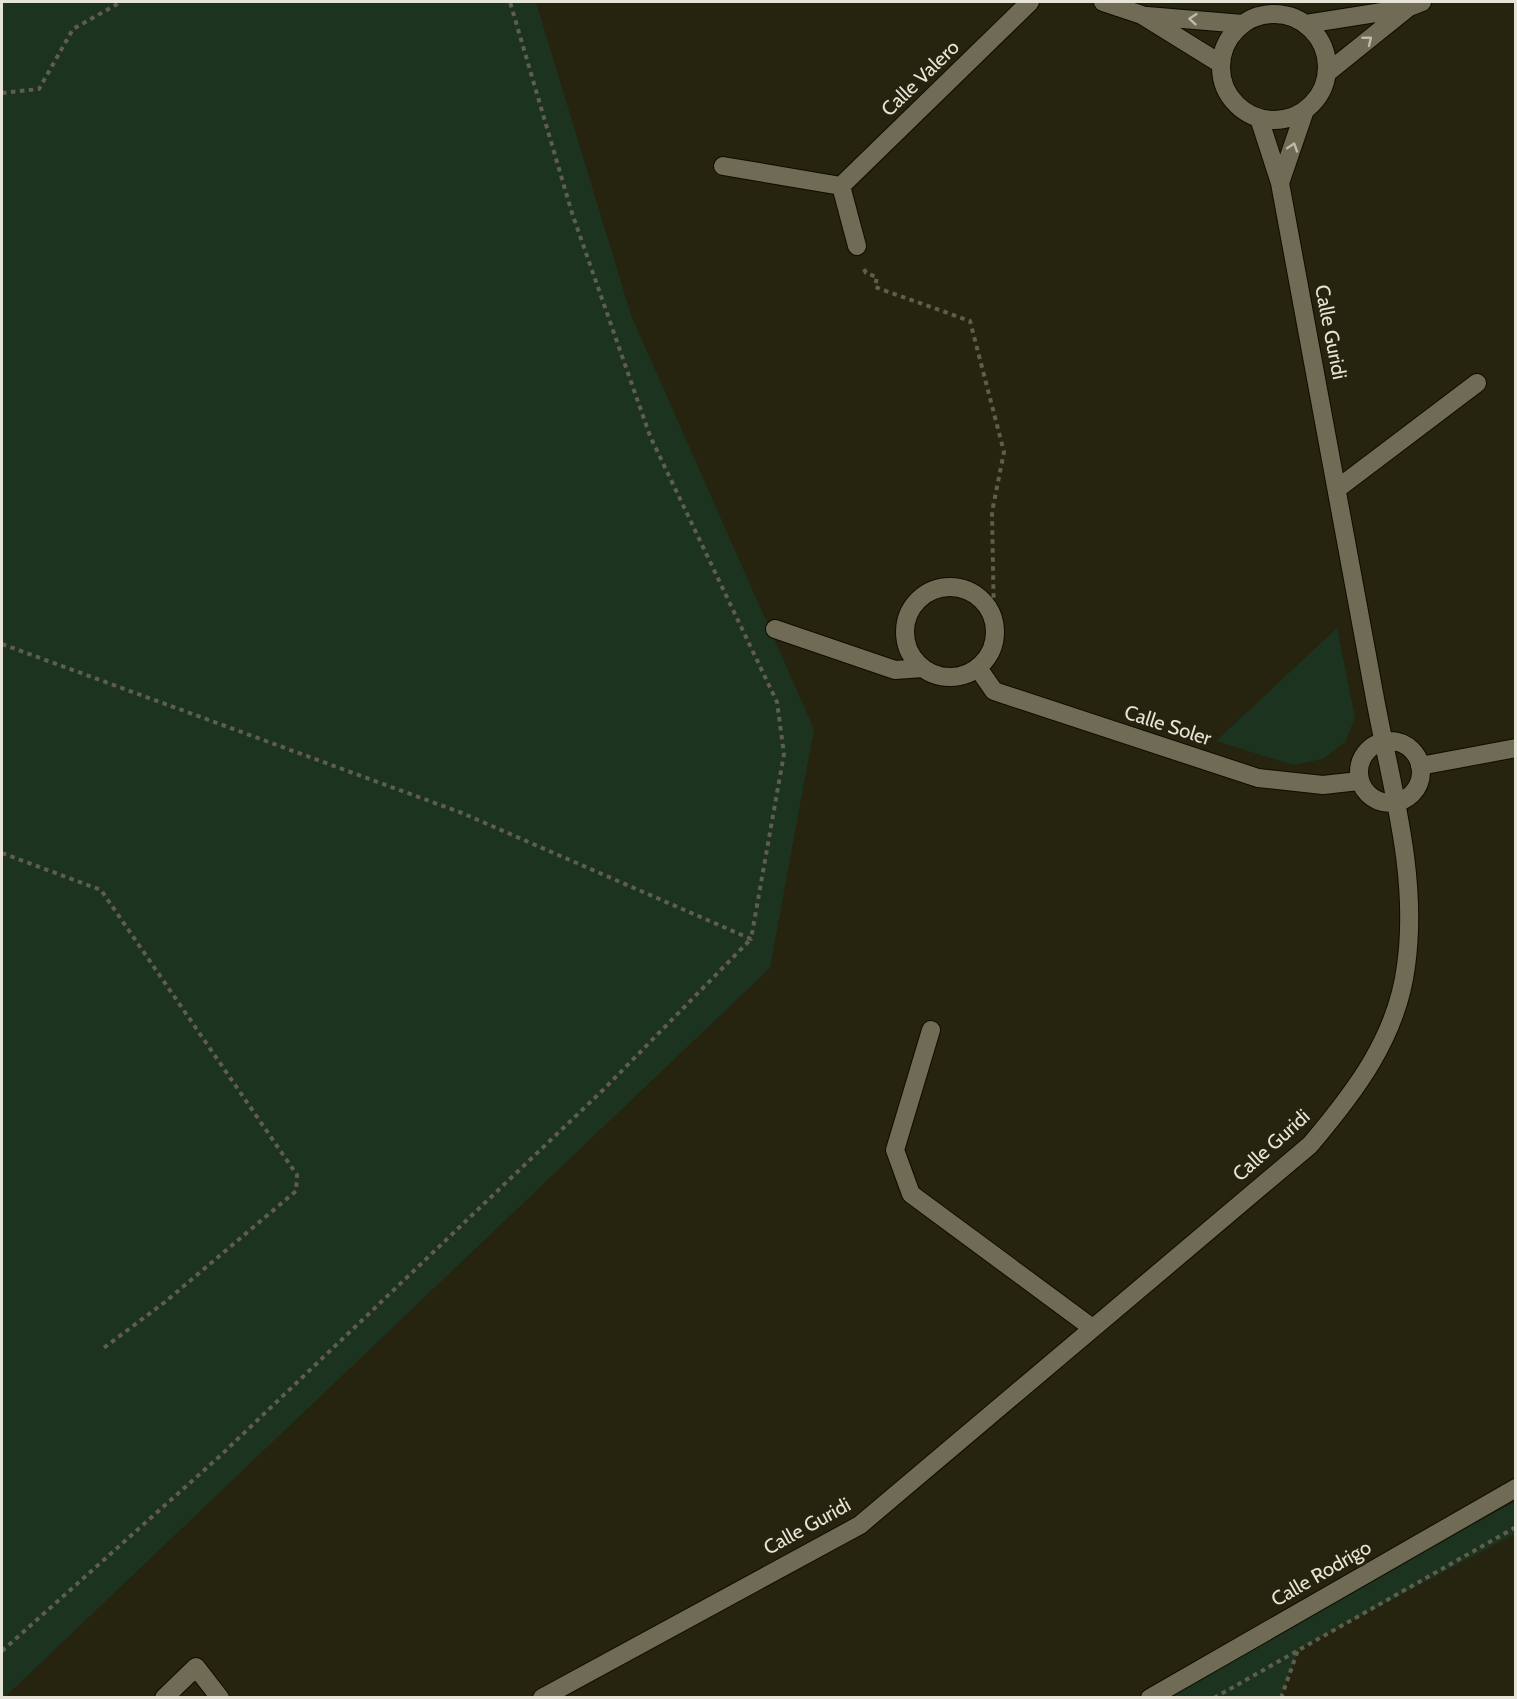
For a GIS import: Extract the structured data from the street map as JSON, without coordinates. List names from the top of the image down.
{
  "streets": {
    "street": [
      "Calle Valero",
      "Calle Guridi",
      "Calle Soler",
      "Calle Rodrigo"
    ]
  }
}
